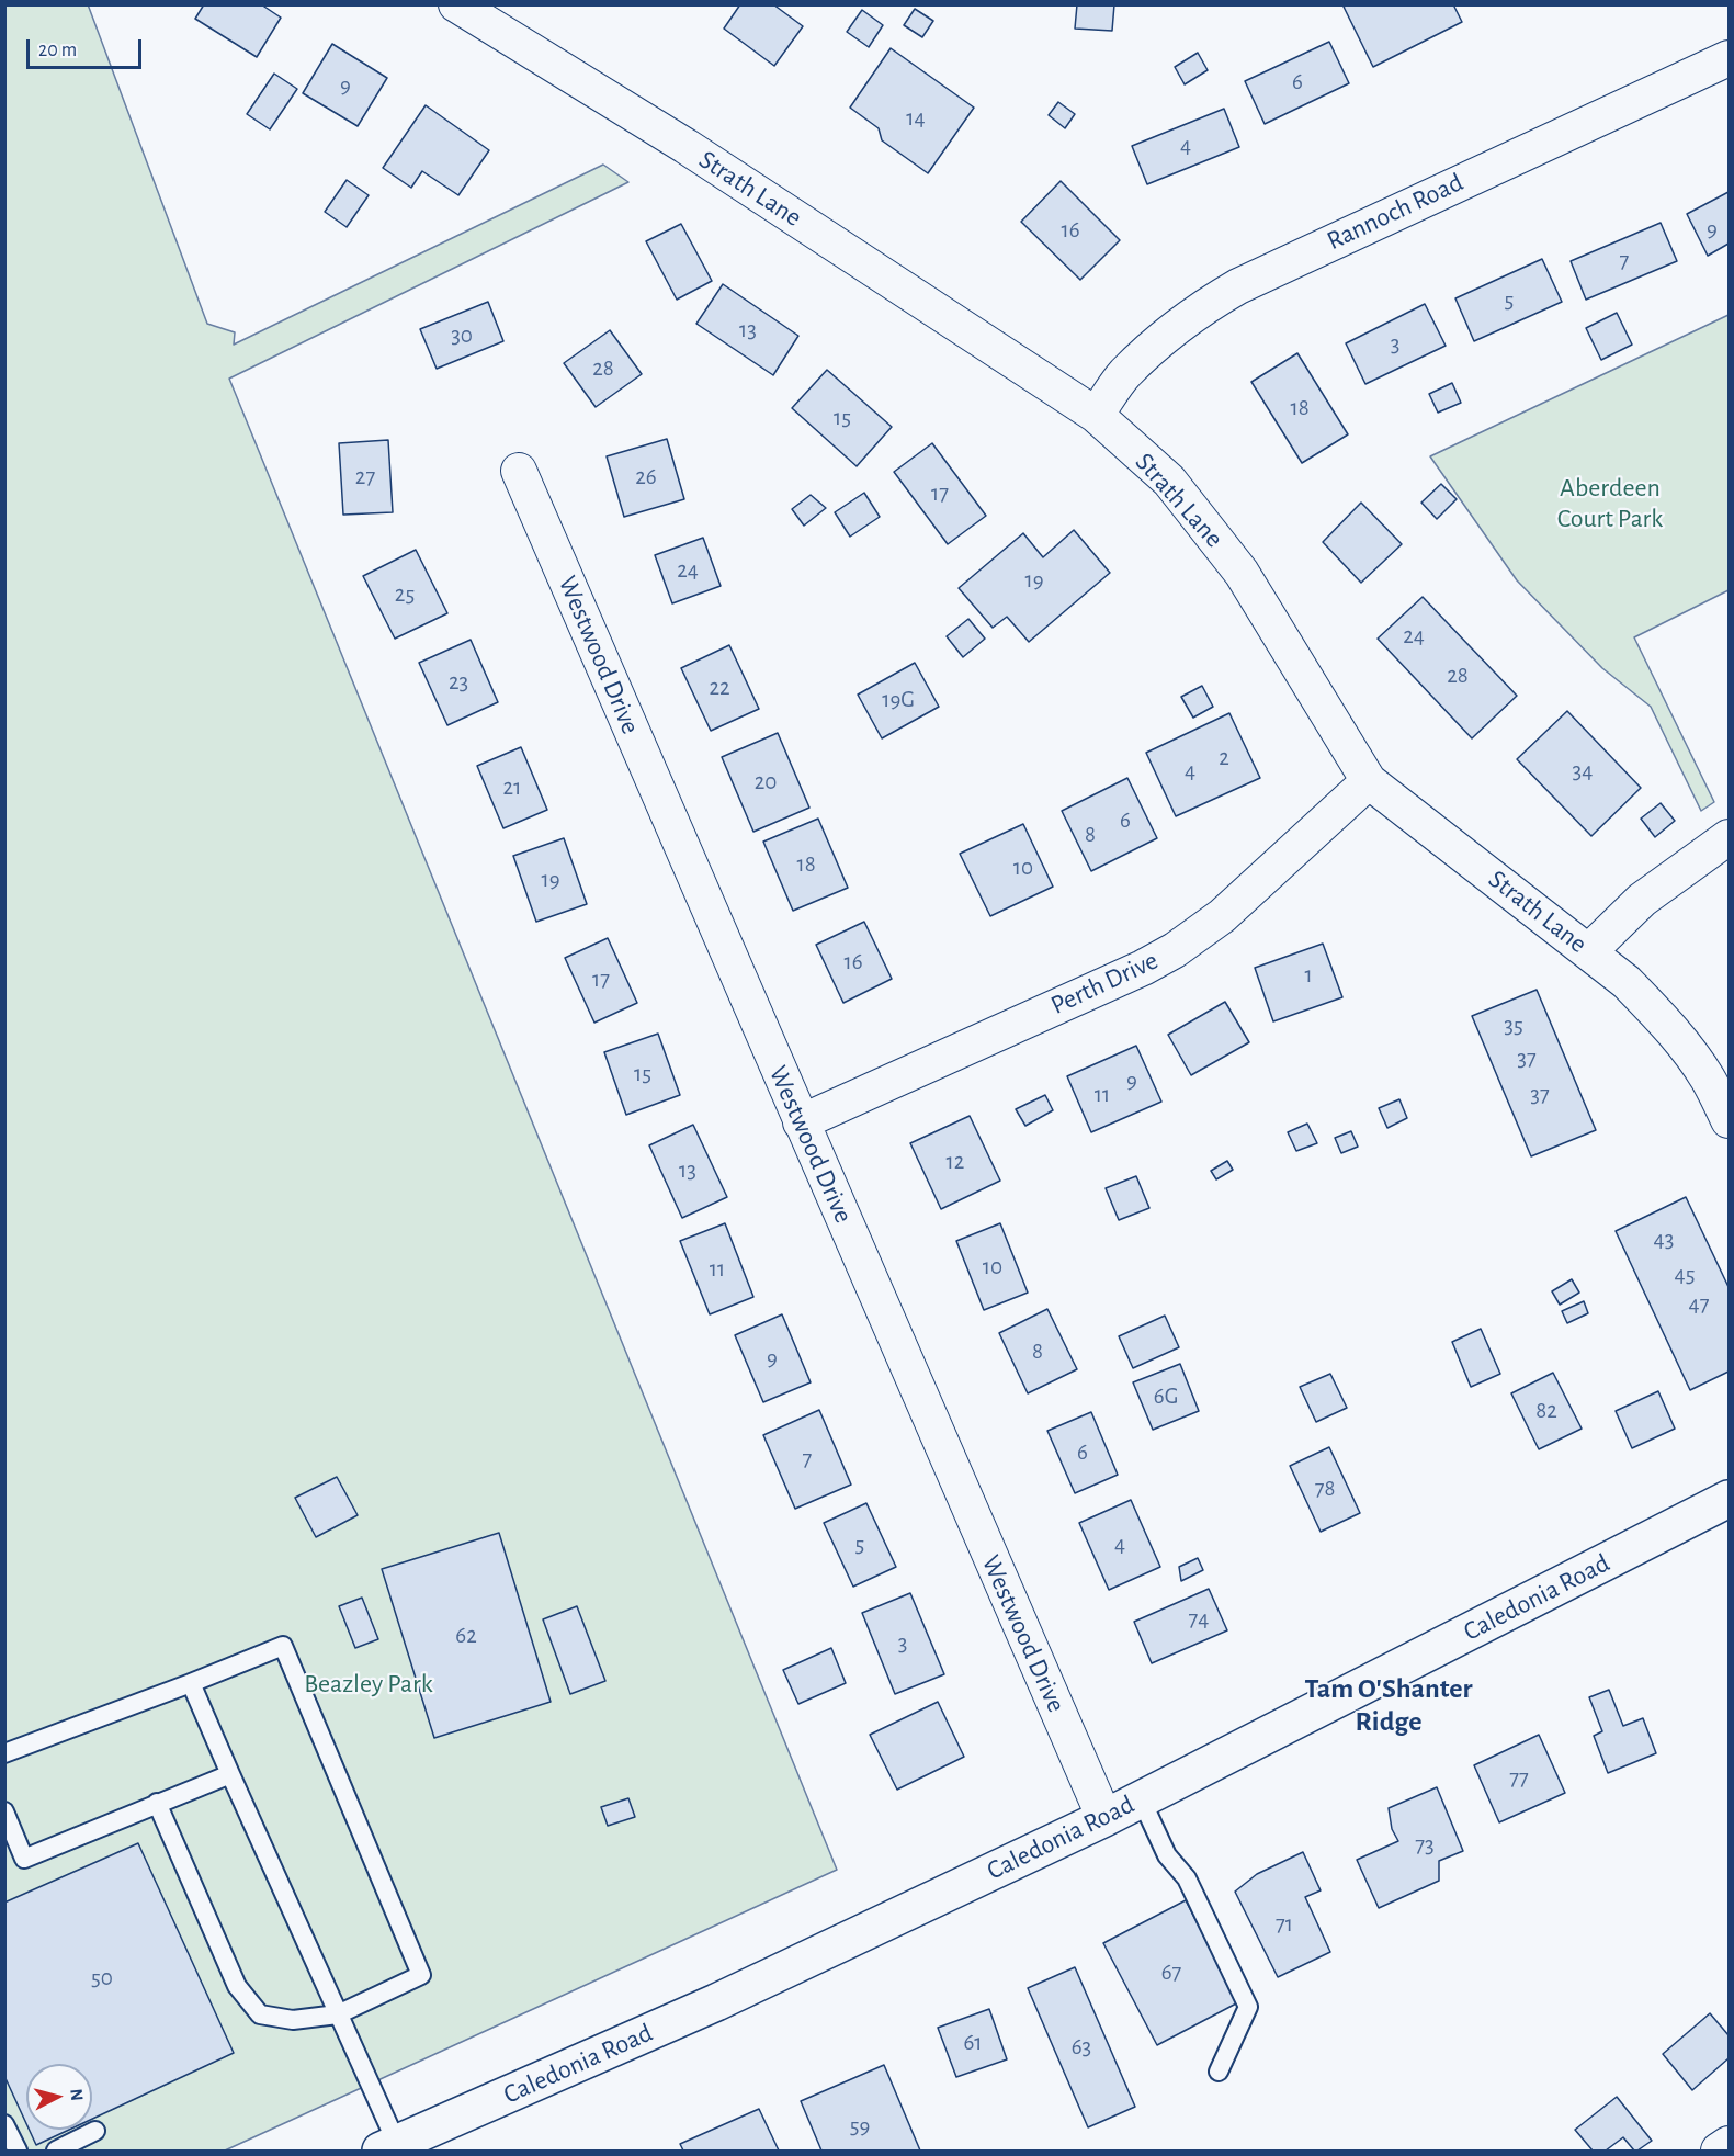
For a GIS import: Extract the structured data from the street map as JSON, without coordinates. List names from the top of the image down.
{
  "streets": {
    "street": [
      "Strath Lane",
      "Rannoch Road",
      "Westwood Drive",
      "Perth Drive",
      "Caledonia Road"
    ]
  },
  "crossings": [
    ["Strath Lane", "Rannoch Road"],
    ["Strath Lane", "Perth Drive"],
    ["Westwood Drive", "Perth Drive"],
    ["Westwood Drive", "Caledonia Road"]
  ],
  "districts": ["Tam O'Shanter Ridge"],
  "parks": ["Aberdeen Court Park", "Beazley Park"],
  "house_numbers": [
    "6",
    "9",
    "14",
    "4",
    "9",
    "16",
    "7",
    "5",
    "13",
    "30",
    "3",
    "28",
    "18",
    "15",
    "27",
    "26",
    "17",
    "24",
    "19",
    "25",
    "24",
    "28",
    "23",
    "22",
    "19G",
    "2",
    "4",
    "34",
    "20",
    "21",
    "6",
    "8",
    "18",
    "10",
    "19",
    "16",
    "1",
    "17",
    "35",
    "37",
    "15",
    "9",
    "11",
    "37",
    "12",
    "13",
    "43",
    "10",
    "11",
    "45",
    "47",
    "8",
    "9",
    "6G",
    "82",
    "6",
    "7",
    "78",
    "5",
    "4",
    "74",
    "62",
    "3",
    "77",
    "73",
    "71",
    "67",
    "50",
    "61",
    "63",
    "59"
  ],
  "scale_bar": "20 m",
  "north": "right"
}
